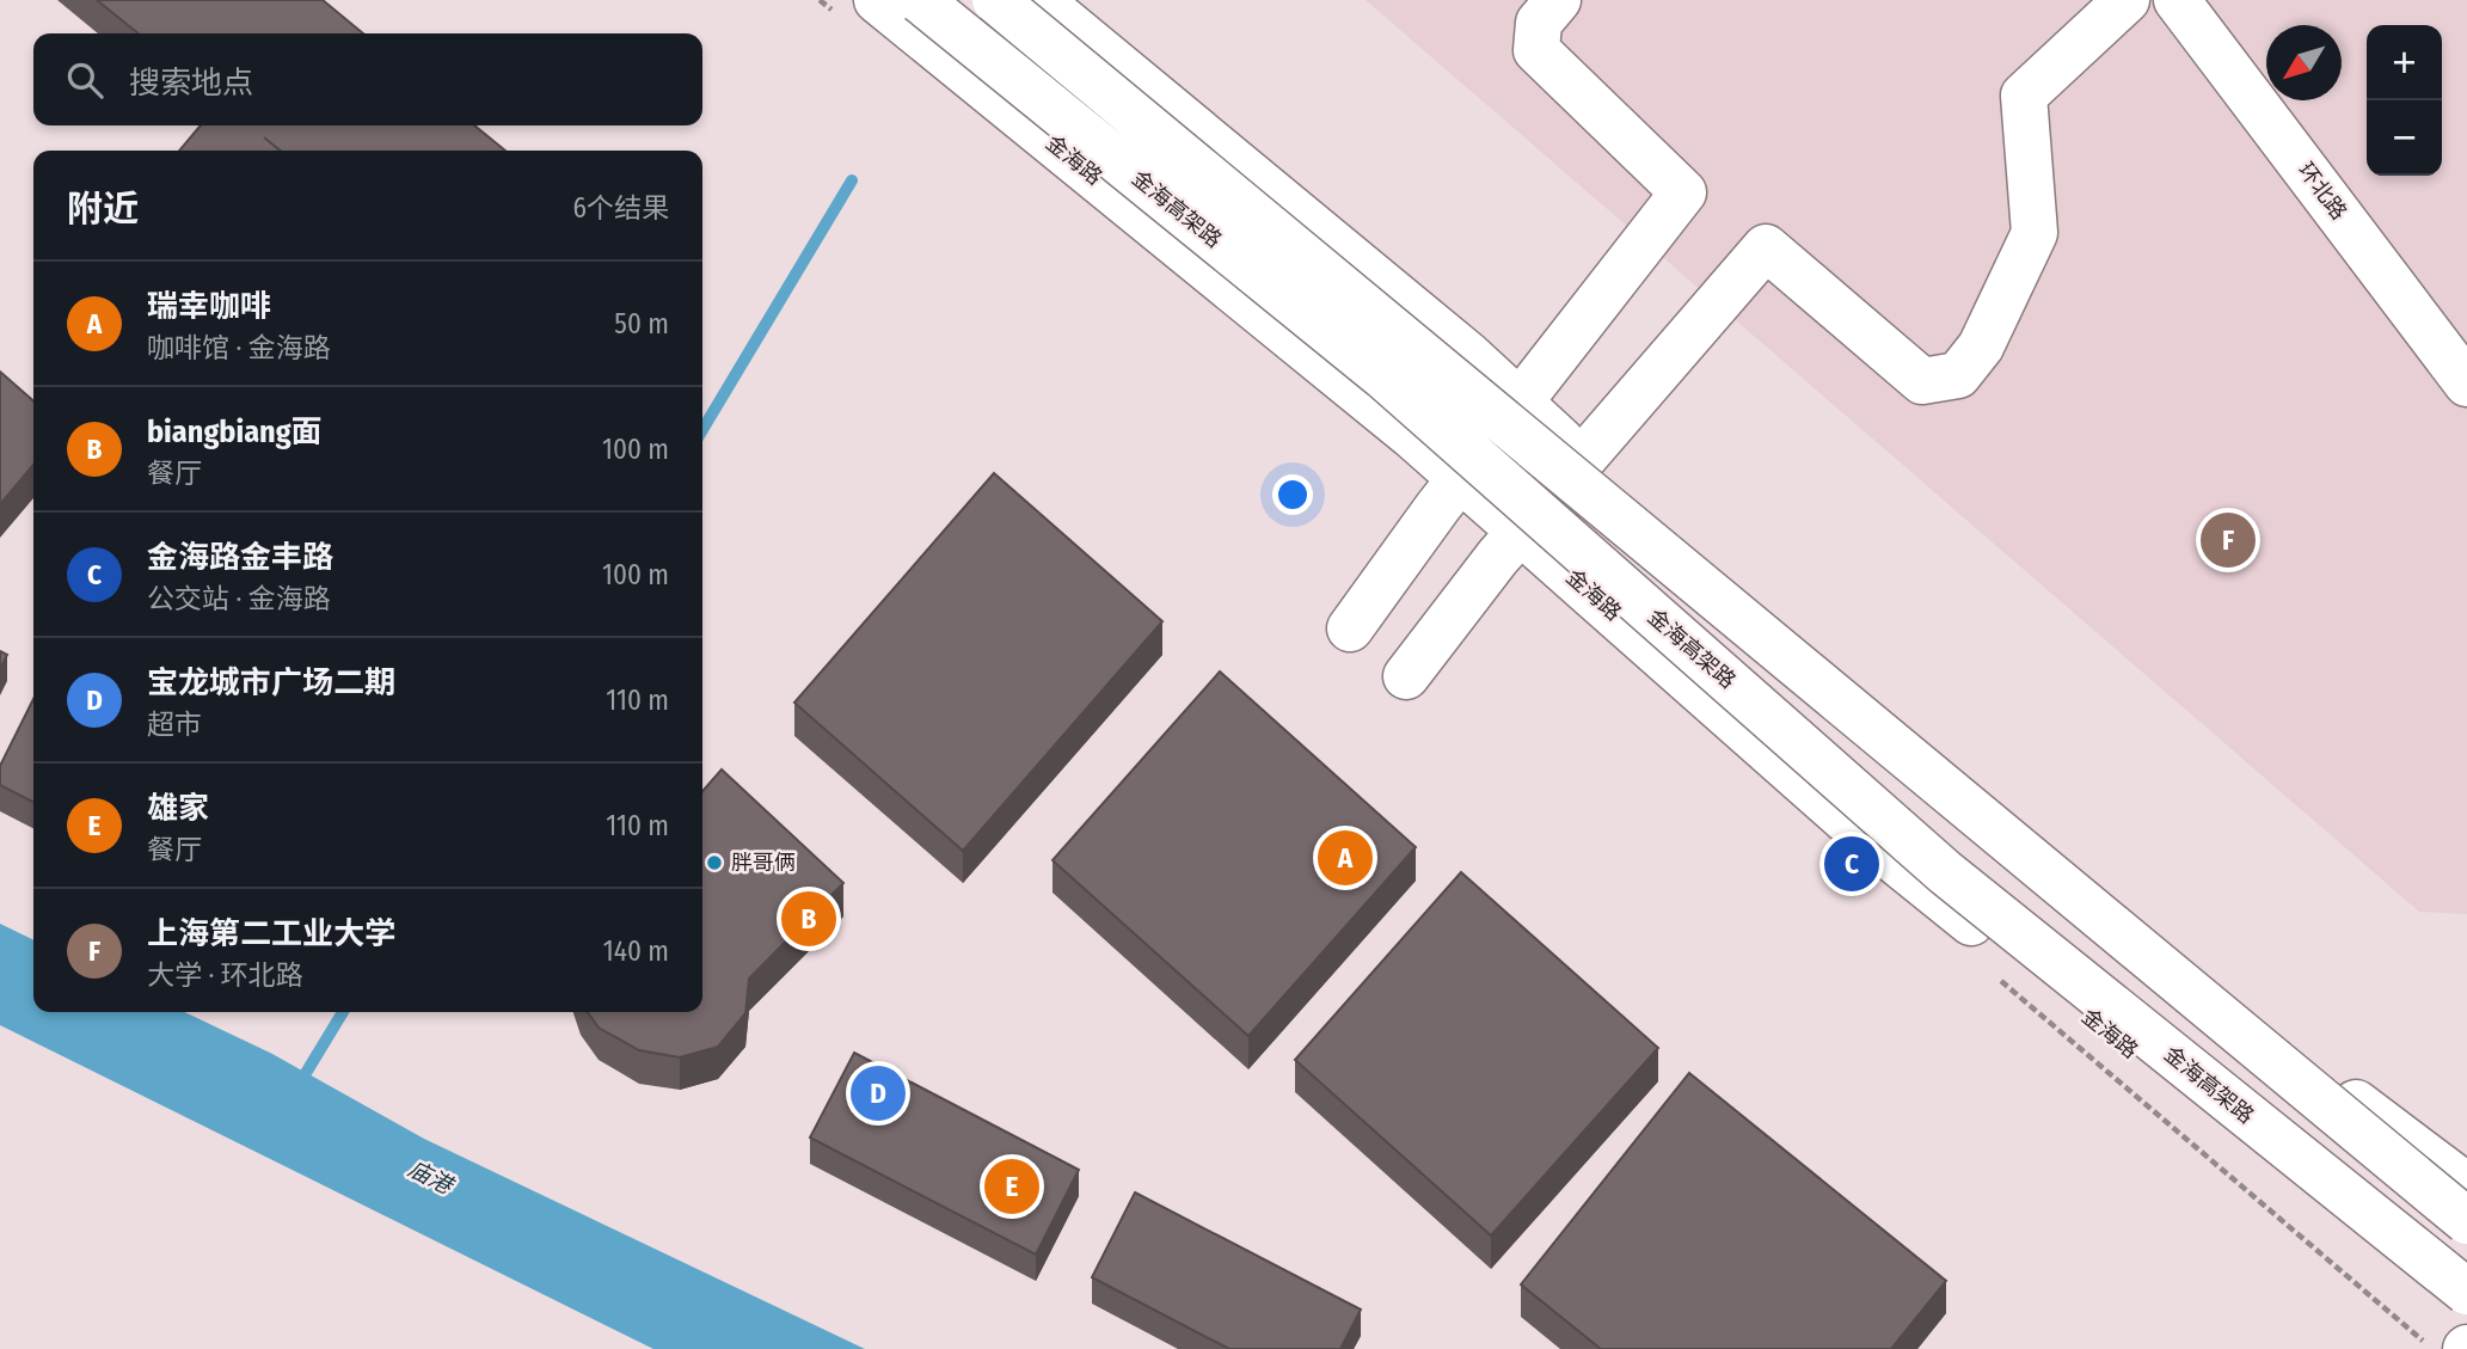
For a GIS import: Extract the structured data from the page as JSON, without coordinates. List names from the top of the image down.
{
  "streets": {
    "main road": ["金海路", "环北路", "金海高架路"]
  },
  "water": ["庙港"],
  "places": ["胖哥俩"],
  "north": "bottom left",
  "page": {
    "map_buttons": ["+", "−"],
    "search": "搜索地点",
    "heading": ["附近", "6个结果"],
    "list": [
      {
        "mark": "A",
        "name": "瑞幸咖啡",
        "note": "咖啡馆 · 金海路",
        "value": "50 m"
      },
      {
        "mark": "B",
        "name": "biangbiang面",
        "note": "餐厅",
        "value": "100 m"
      },
      {
        "mark": "C",
        "name": "金海路金丰路",
        "note": "公交站 · 金海路",
        "value": "100 m"
      },
      {
        "mark": "D",
        "name": "宝龙城市广场二期",
        "note": "超市",
        "value": "110 m"
      },
      {
        "mark": "E",
        "name": "雄家",
        "note": "餐厅",
        "value": "110 m"
      },
      {
        "mark": "F",
        "name": "上海第二工业大学",
        "note": "大学 · 环北路",
        "value": "140 m"
      }
    ],
    "pins": [
      "F",
      "A",
      "C",
      "B",
      "D",
      "E"
    ]
  }
}
